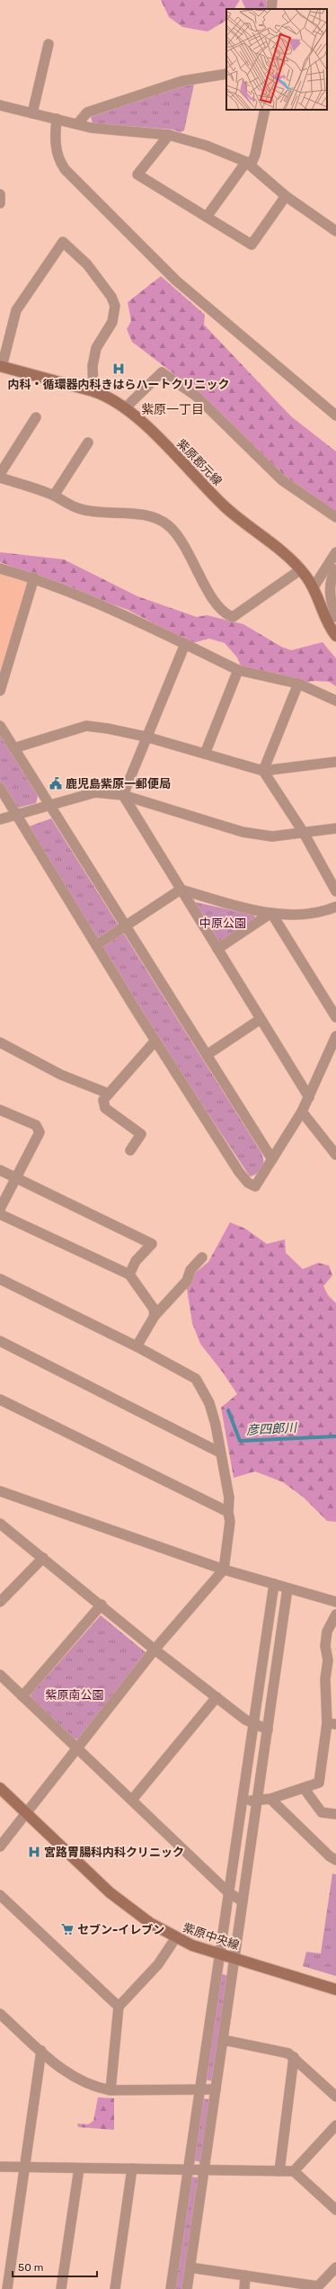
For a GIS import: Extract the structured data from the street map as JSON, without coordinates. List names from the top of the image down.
{
  "streets": {
    "street": ["紫原郡元線", "紫原中央線"]
  },
  "districts": ["紫原一丁目"],
  "water": ["彦四郎川"],
  "parks": ["中原公園", "紫原南公園"],
  "places": {
    "hospital": ["内科・循環器内科きはらハートクリニック", "宮路胃腸科内科クリニック"],
    "public building": ["鹿児島紫原一郵便局"],
    "supermarket": ["セブン-イレブン"]
  },
  "scale_bar": "50 m"
}
